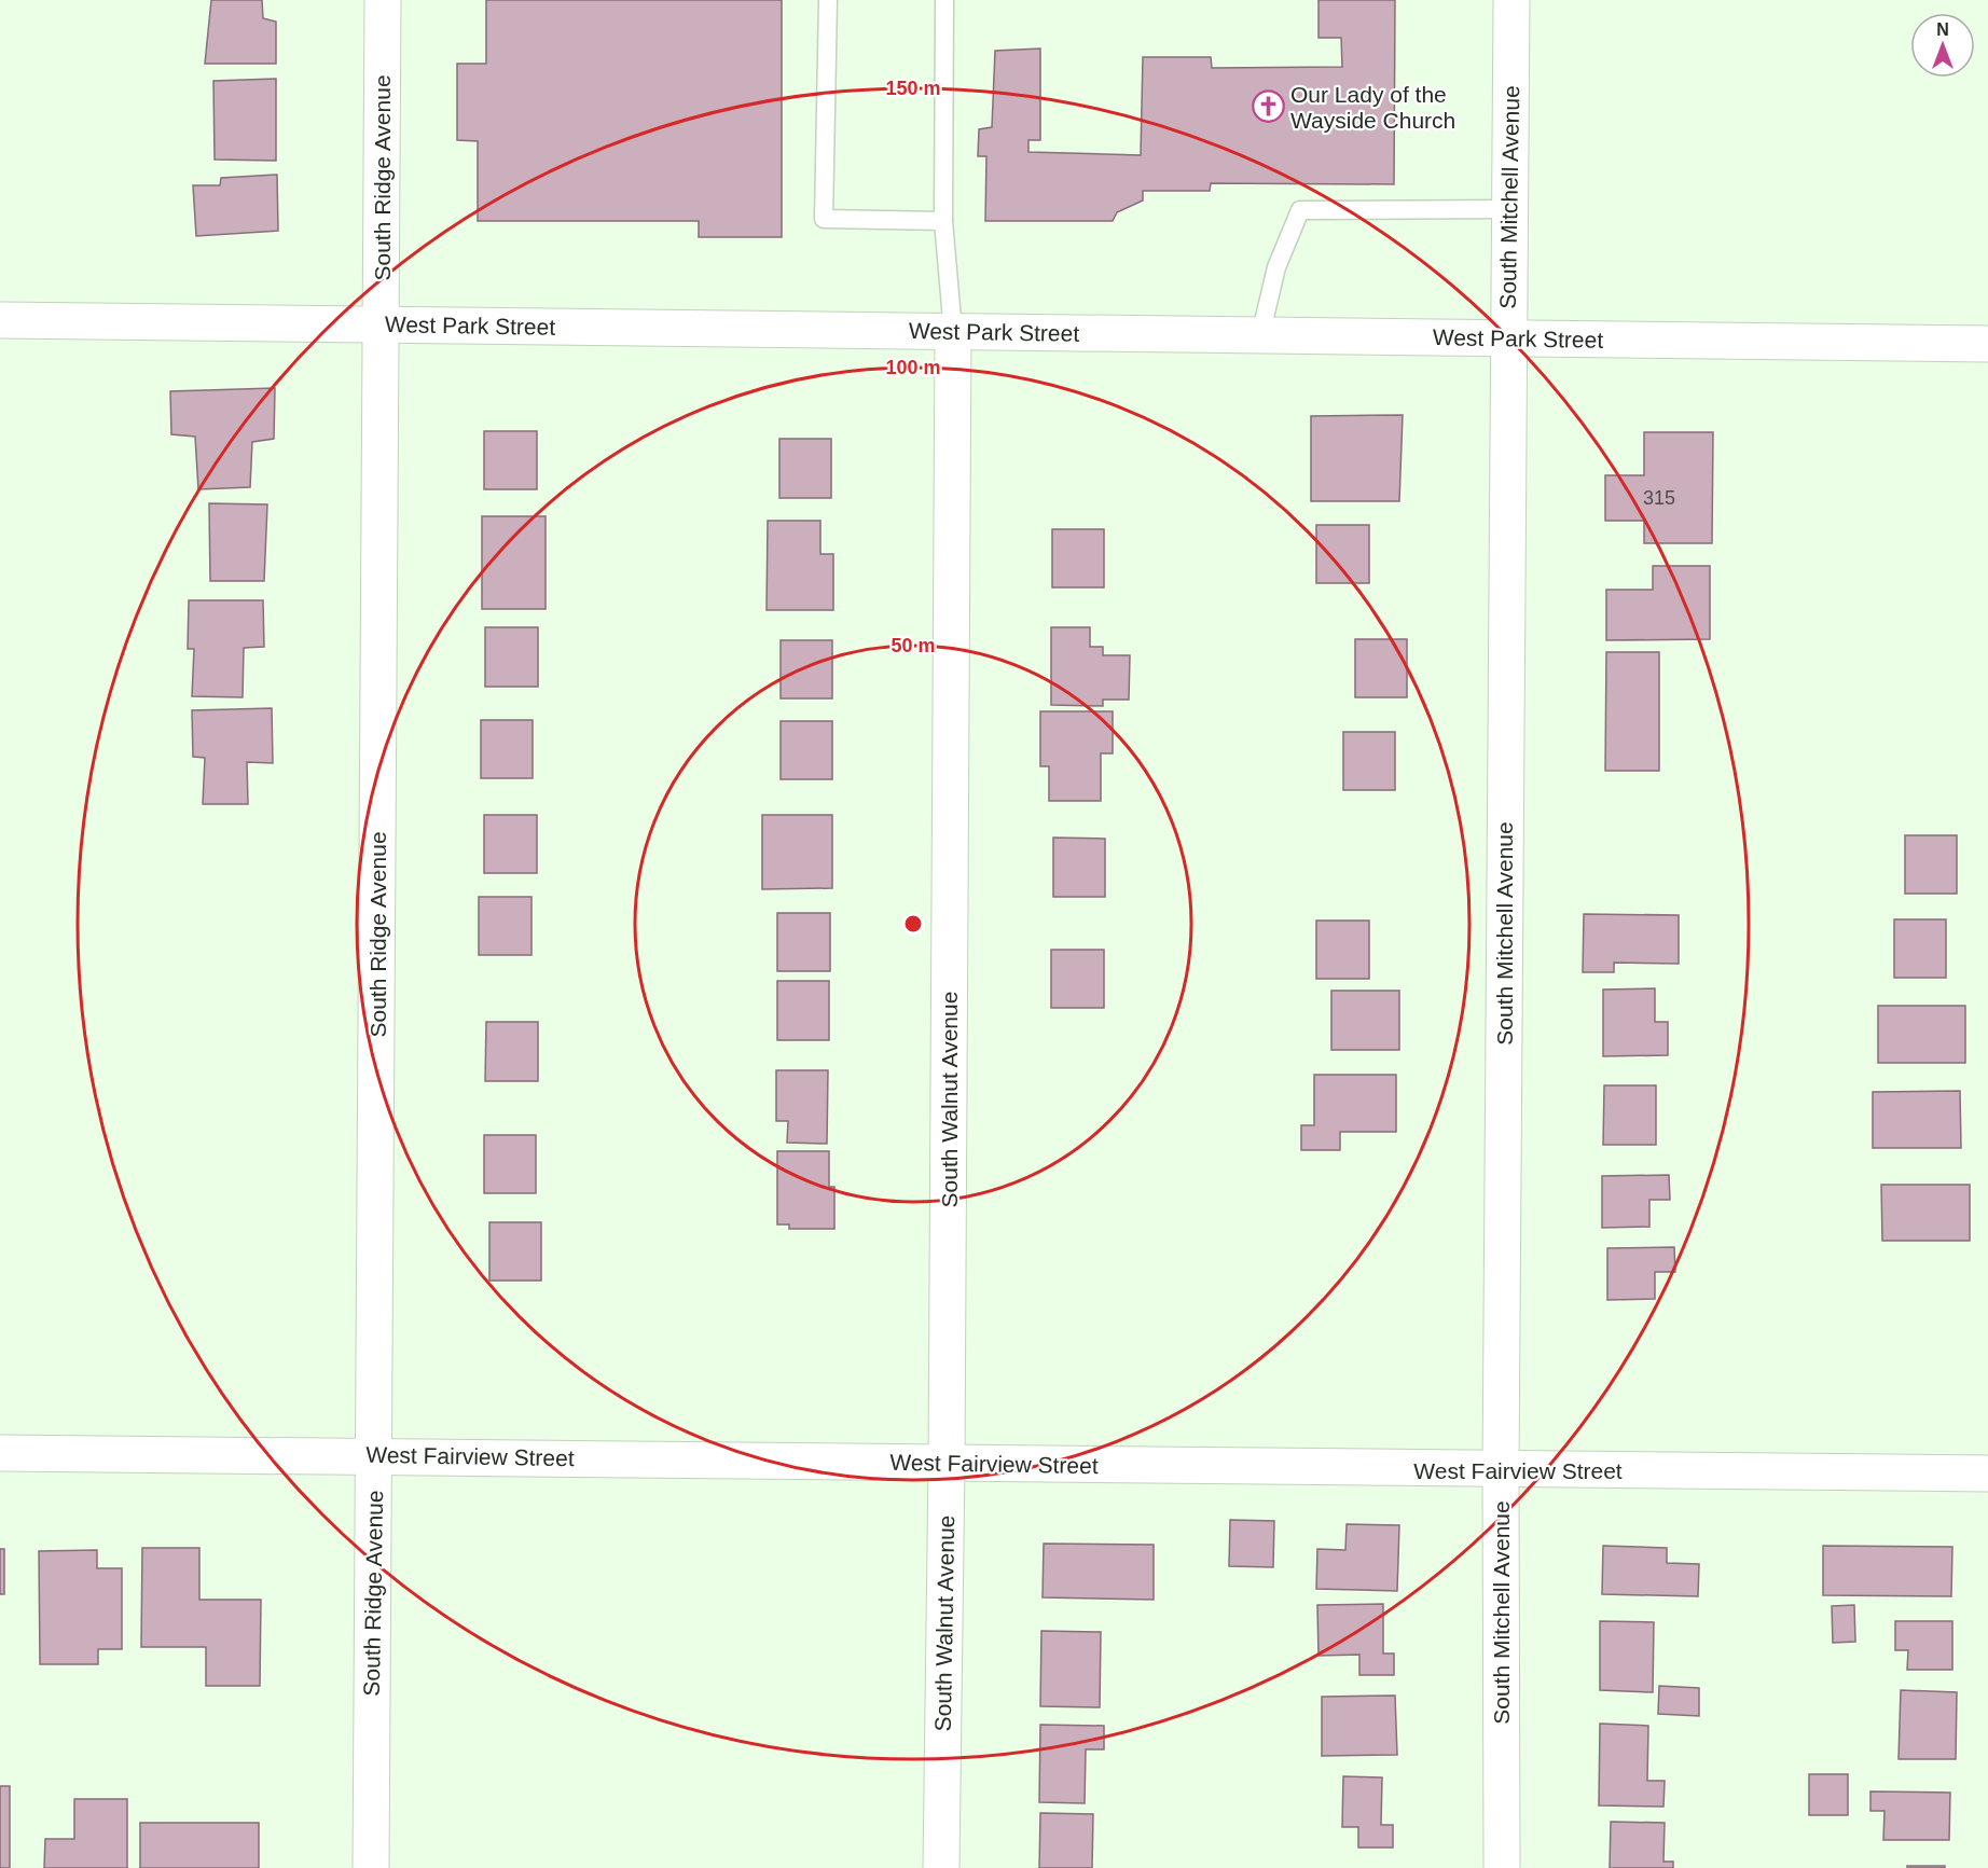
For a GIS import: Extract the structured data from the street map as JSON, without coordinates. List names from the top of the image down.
{
  "streets": {
    "street": [
      "South Ridge Avenue",
      "South Mitchell Avenue",
      "West Park Street",
      "South Walnut Avenue",
      "West Fairview Street"
    ]
  },
  "crossings": [
    ["South Ridge Avenue", "West Park Street"],
    ["South Ridge Avenue", "West Fairview Street"],
    ["South Mitchell Avenue", "West Park Street"],
    ["South Mitchell Avenue", "West Fairview Street"],
    ["West Park Street", "South Walnut Avenue"],
    ["South Walnut Avenue", "West Fairview Street"]
  ],
  "places": {
    "church": ["Our Lady of the Wayside Church"]
  },
  "house_numbers": ["315"],
  "north": "top",
  "rings": ["150 m", "100 m", "50 m"]
}
